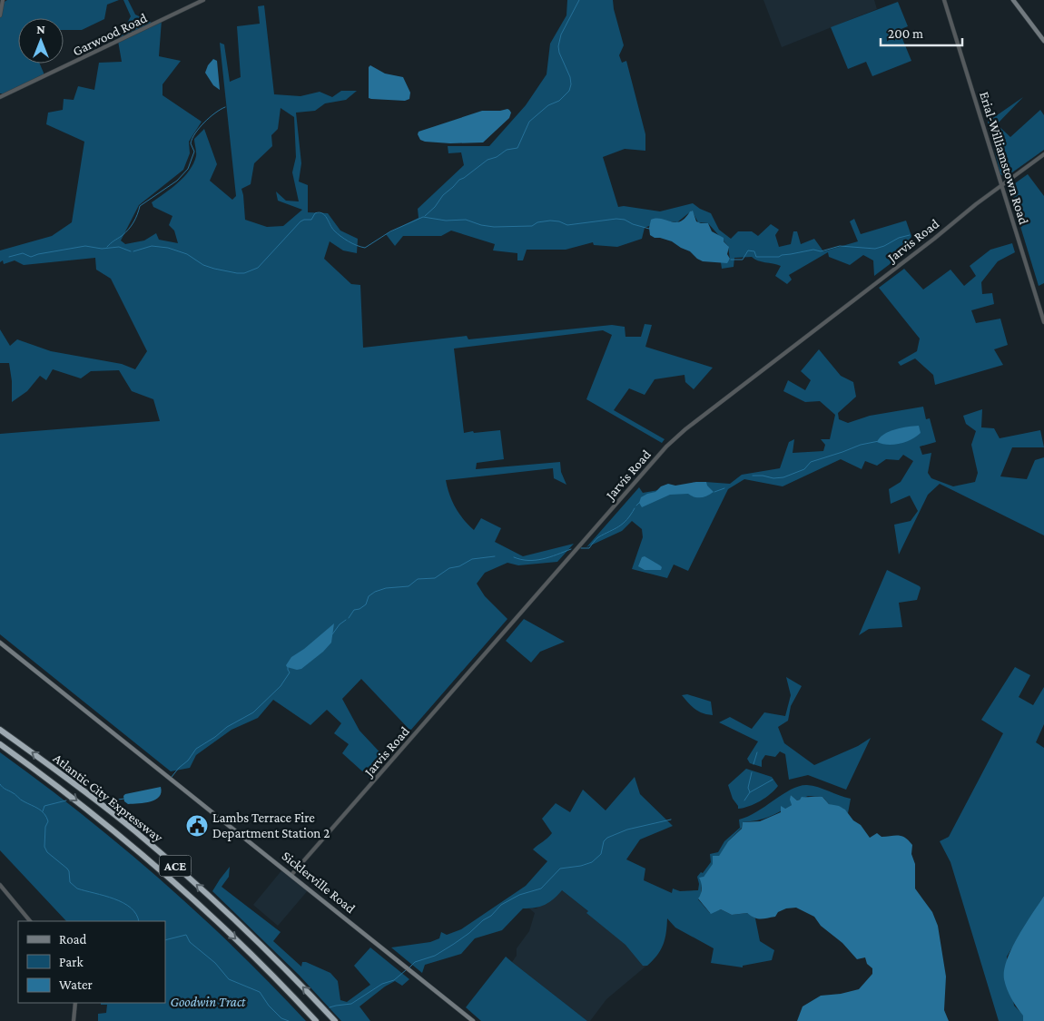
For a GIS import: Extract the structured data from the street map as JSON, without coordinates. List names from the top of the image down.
{
  "streets": {
    "highway": ["Atlantic City Expressway", "ACE"],
    "main road": ["Sicklerville Road"],
    "street": ["Garwood Road", "Erial-Williamstown Road", "Jarvis Road"]
  },
  "crossings": [
    ["Erial-Williamstown Road", "Jarvis Road"],
    ["Jarvis Road", "Sicklerville Road"]
  ],
  "parks": ["Goodwin Tract"],
  "places": {
    "public building": ["Lambs Terrace Fire Department Station 2"]
  },
  "legend": ["Road", "Park", "Water"],
  "scale_bar": "200 m",
  "north": "top"
}
